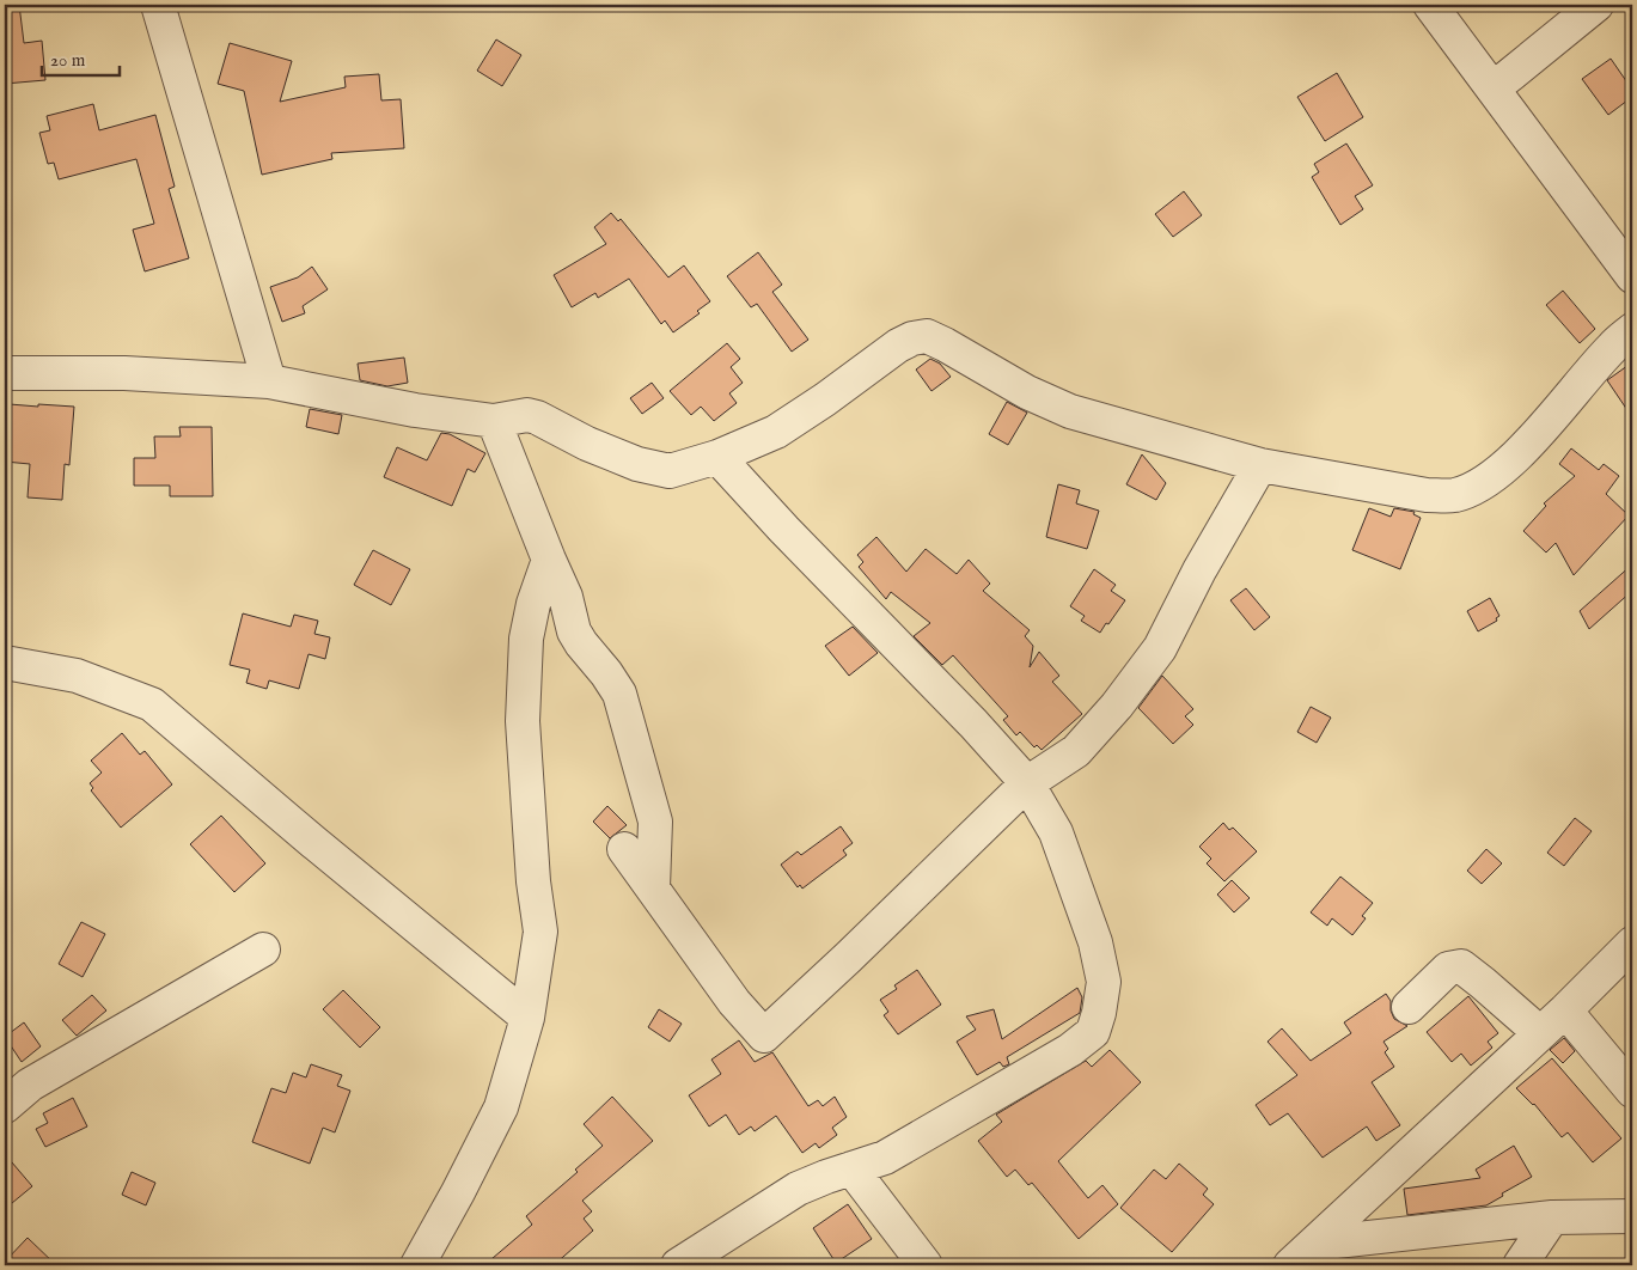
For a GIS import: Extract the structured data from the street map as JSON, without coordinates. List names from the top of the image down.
{
  "scale_bar": "20 m"
}
